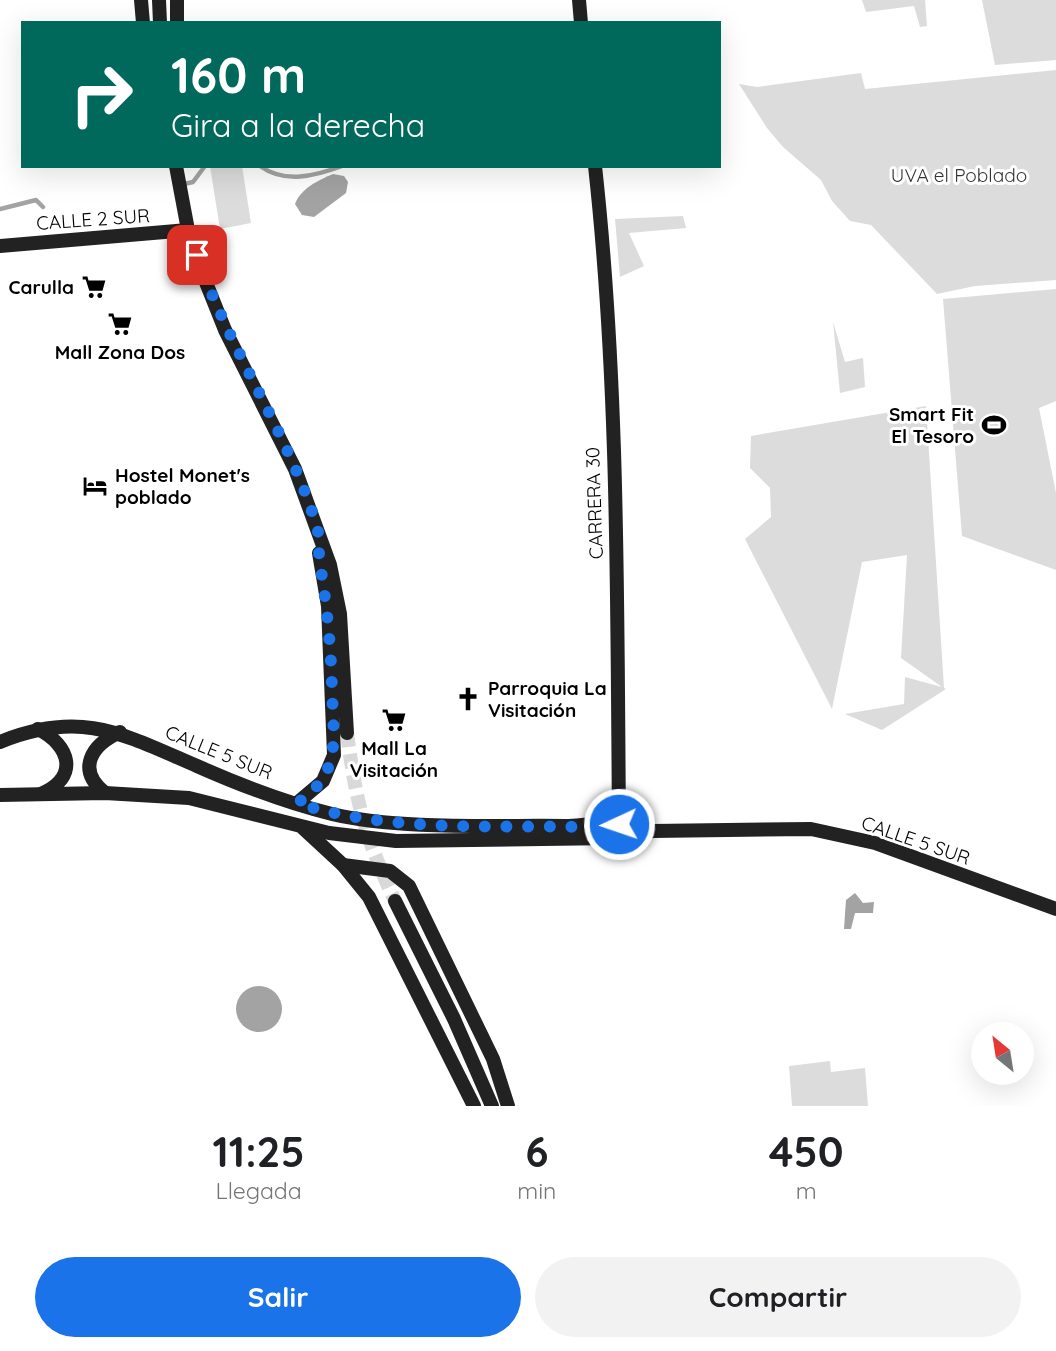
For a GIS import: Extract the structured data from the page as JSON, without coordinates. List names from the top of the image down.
{
  "streets": {
    "street": ["CALLE 2 SUR", "CARRERA 30", "CALLE 5 SUR"]
  },
  "crossings": [
    ["CARRERA 30", "CALLE 5 SUR"]
  ],
  "parks": ["UVA el Poblado"],
  "places": {
    "supermarket": ["Carulla", "Mall Zona Dos", "Mall La Visitación"],
    "sports": ["Smart Fit El Tesoro"],
    "hotel": ["Hostel Monet's poblado"],
    "church": ["Parroquia La Visitación"]
  },
  "north": "top left",
  "page": {
    "turn": ["160 m", "Gira a la derecha"],
    "eta": [
      "11:25",
      "Llegada",
      "6",
      "min",
      "450",
      "m"
    ],
    "buttons": ["Salir", "Compartir"]
  }
}
